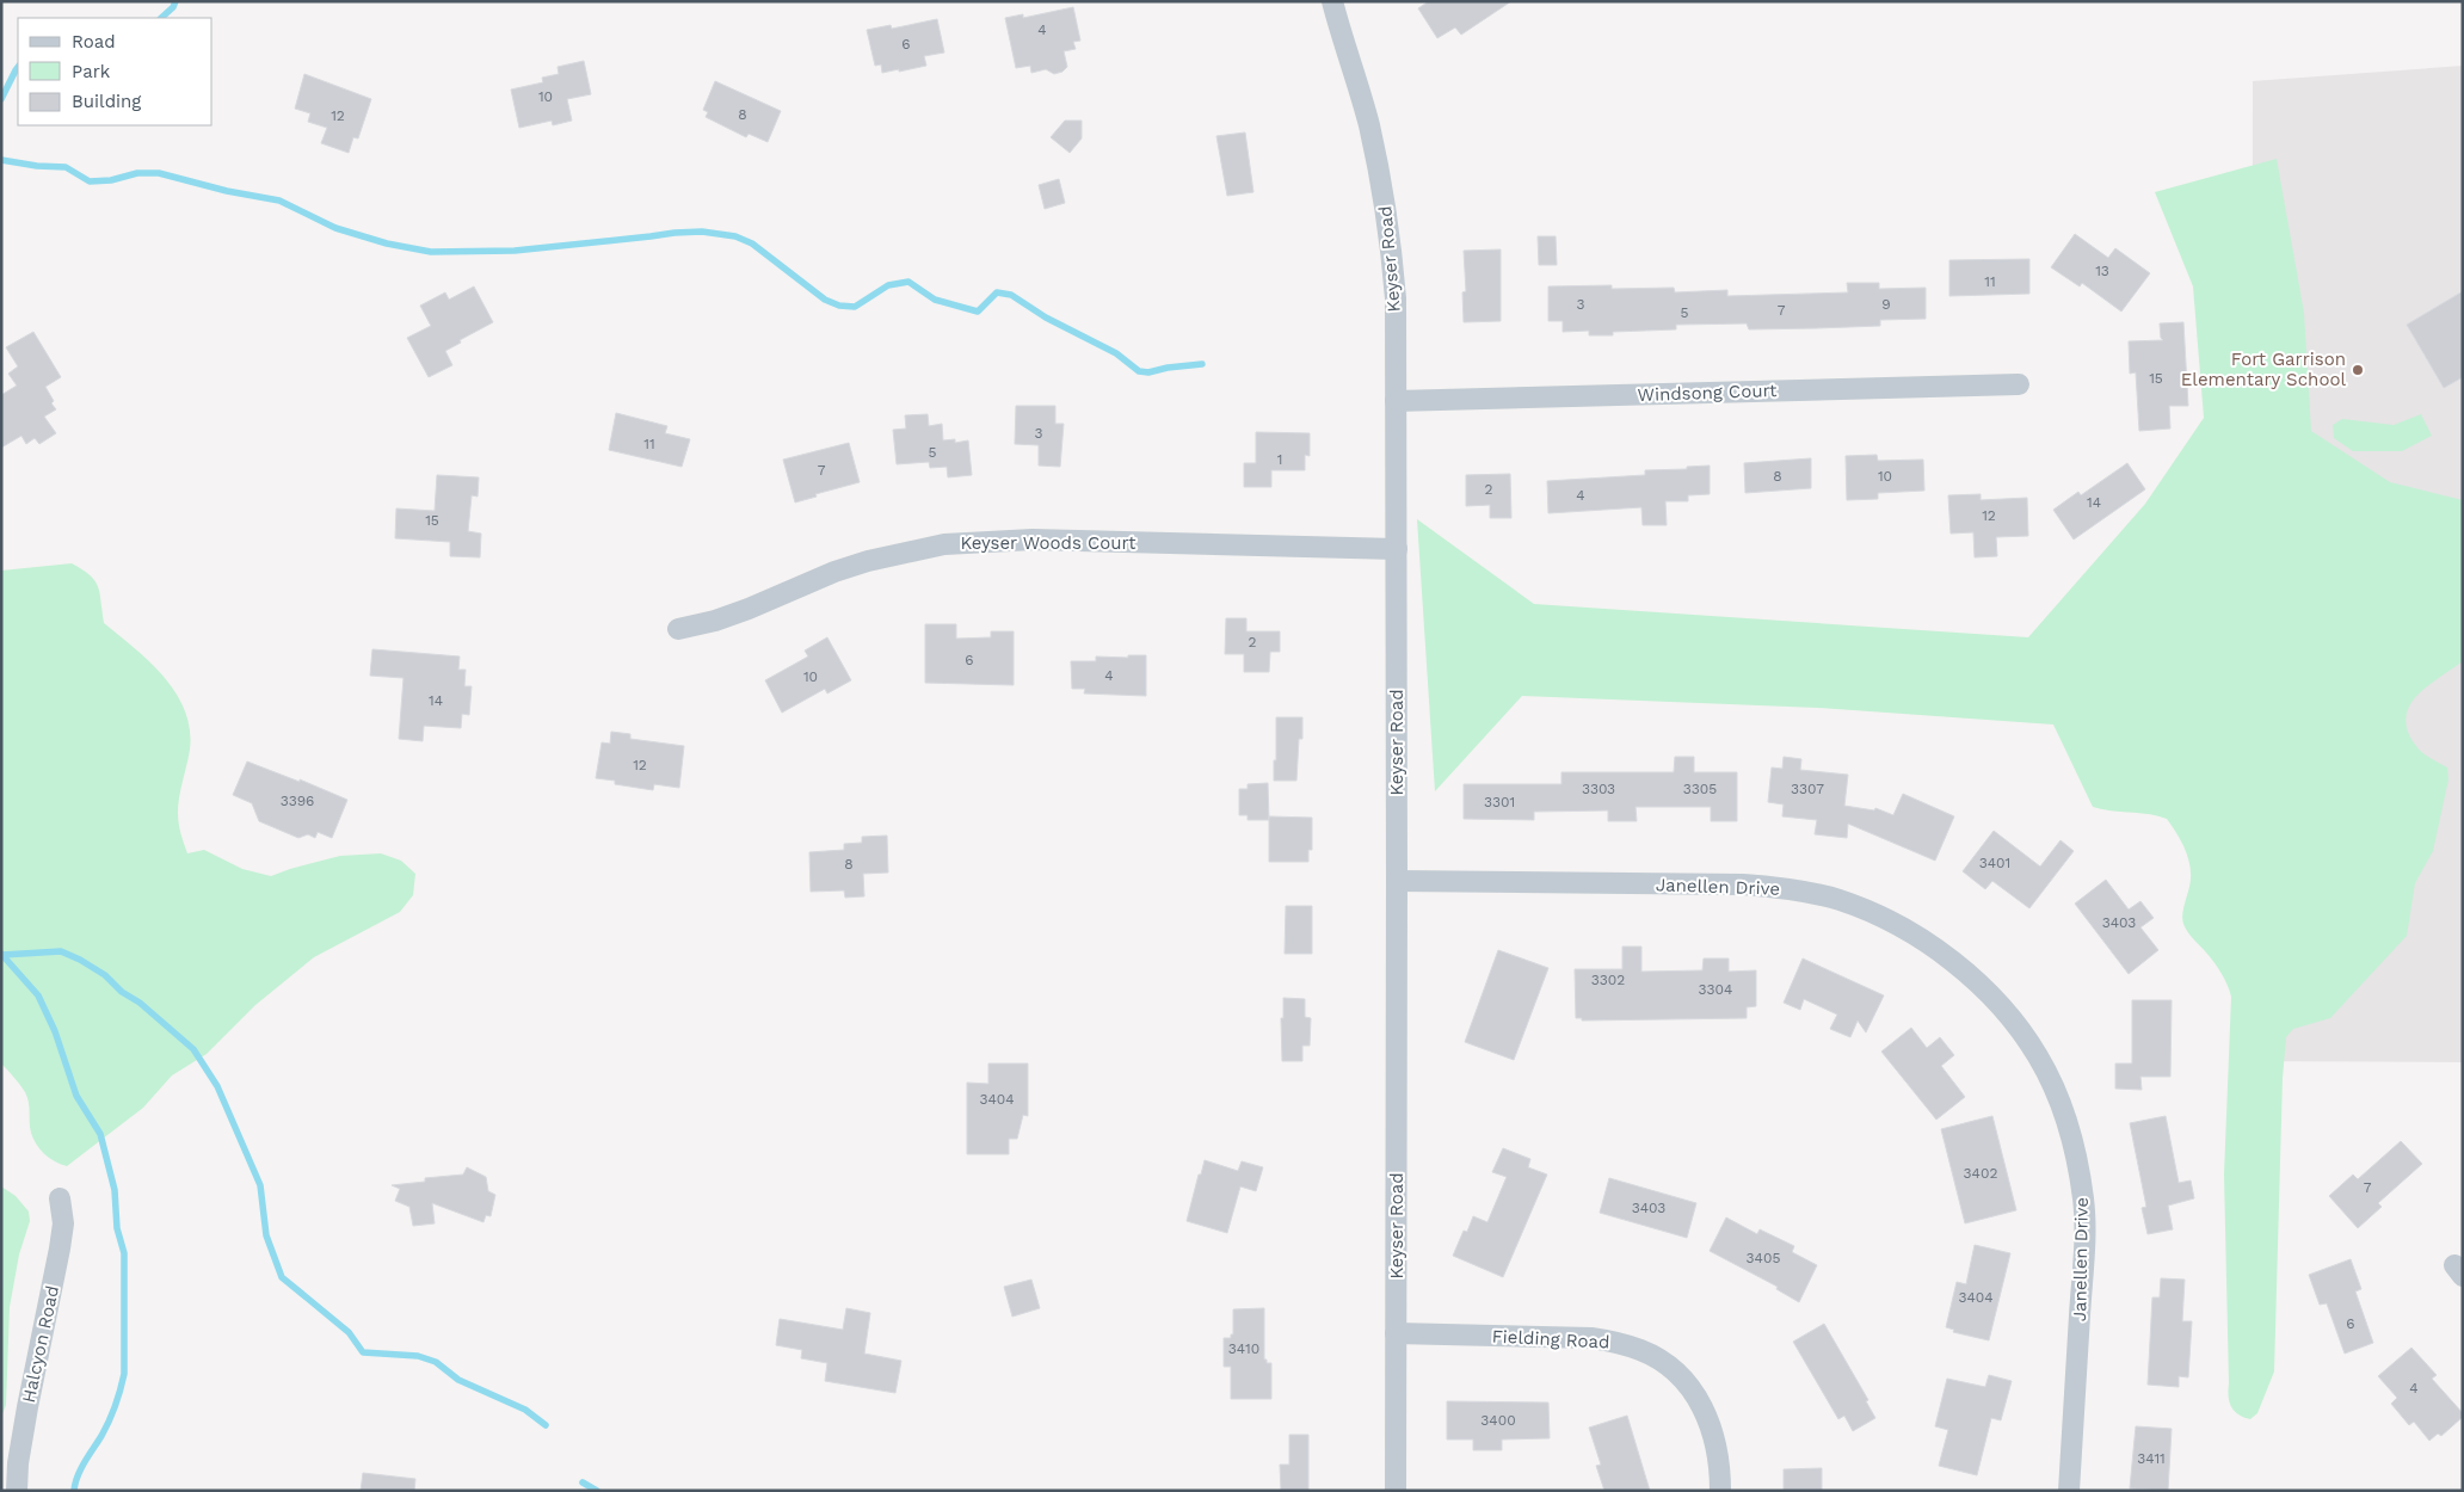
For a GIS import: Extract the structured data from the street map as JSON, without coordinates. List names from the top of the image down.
{
  "streets": {
    "street": [
      "Keyser Road",
      "Windsong Court",
      "Keyser Woods Court",
      "Janellen Drive",
      "Fielding Road",
      "Halcyon Road"
    ]
  },
  "crossings": [
    ["Keyser Road", "Windsong Court"],
    ["Keyser Road", "Keyser Woods Court"],
    ["Keyser Road", "Janellen Drive"],
    ["Keyser Road", "Fielding Road"]
  ],
  "places": ["Fort Garrison Elementary School"],
  "house_numbers": [
    "4",
    "6",
    "10",
    "8",
    "12",
    "13",
    "11",
    "3",
    "9",
    "7",
    "5",
    "15",
    "3",
    "11",
    "5",
    "1",
    "7",
    "8",
    "10",
    "2",
    "4",
    "14",
    "12",
    "15",
    "2",
    "6",
    "4",
    "10",
    "14",
    "12",
    "3303",
    "3305",
    "3307",
    "3396",
    "3301",
    "3401",
    "8",
    "3403",
    "3302",
    "3304",
    "3404",
    "3402",
    "7",
    "3403",
    "3405",
    "3404",
    "6",
    "3410",
    "4",
    "3400",
    "3411"
  ],
  "legend": ["Road", "Park", "Building"]
}
